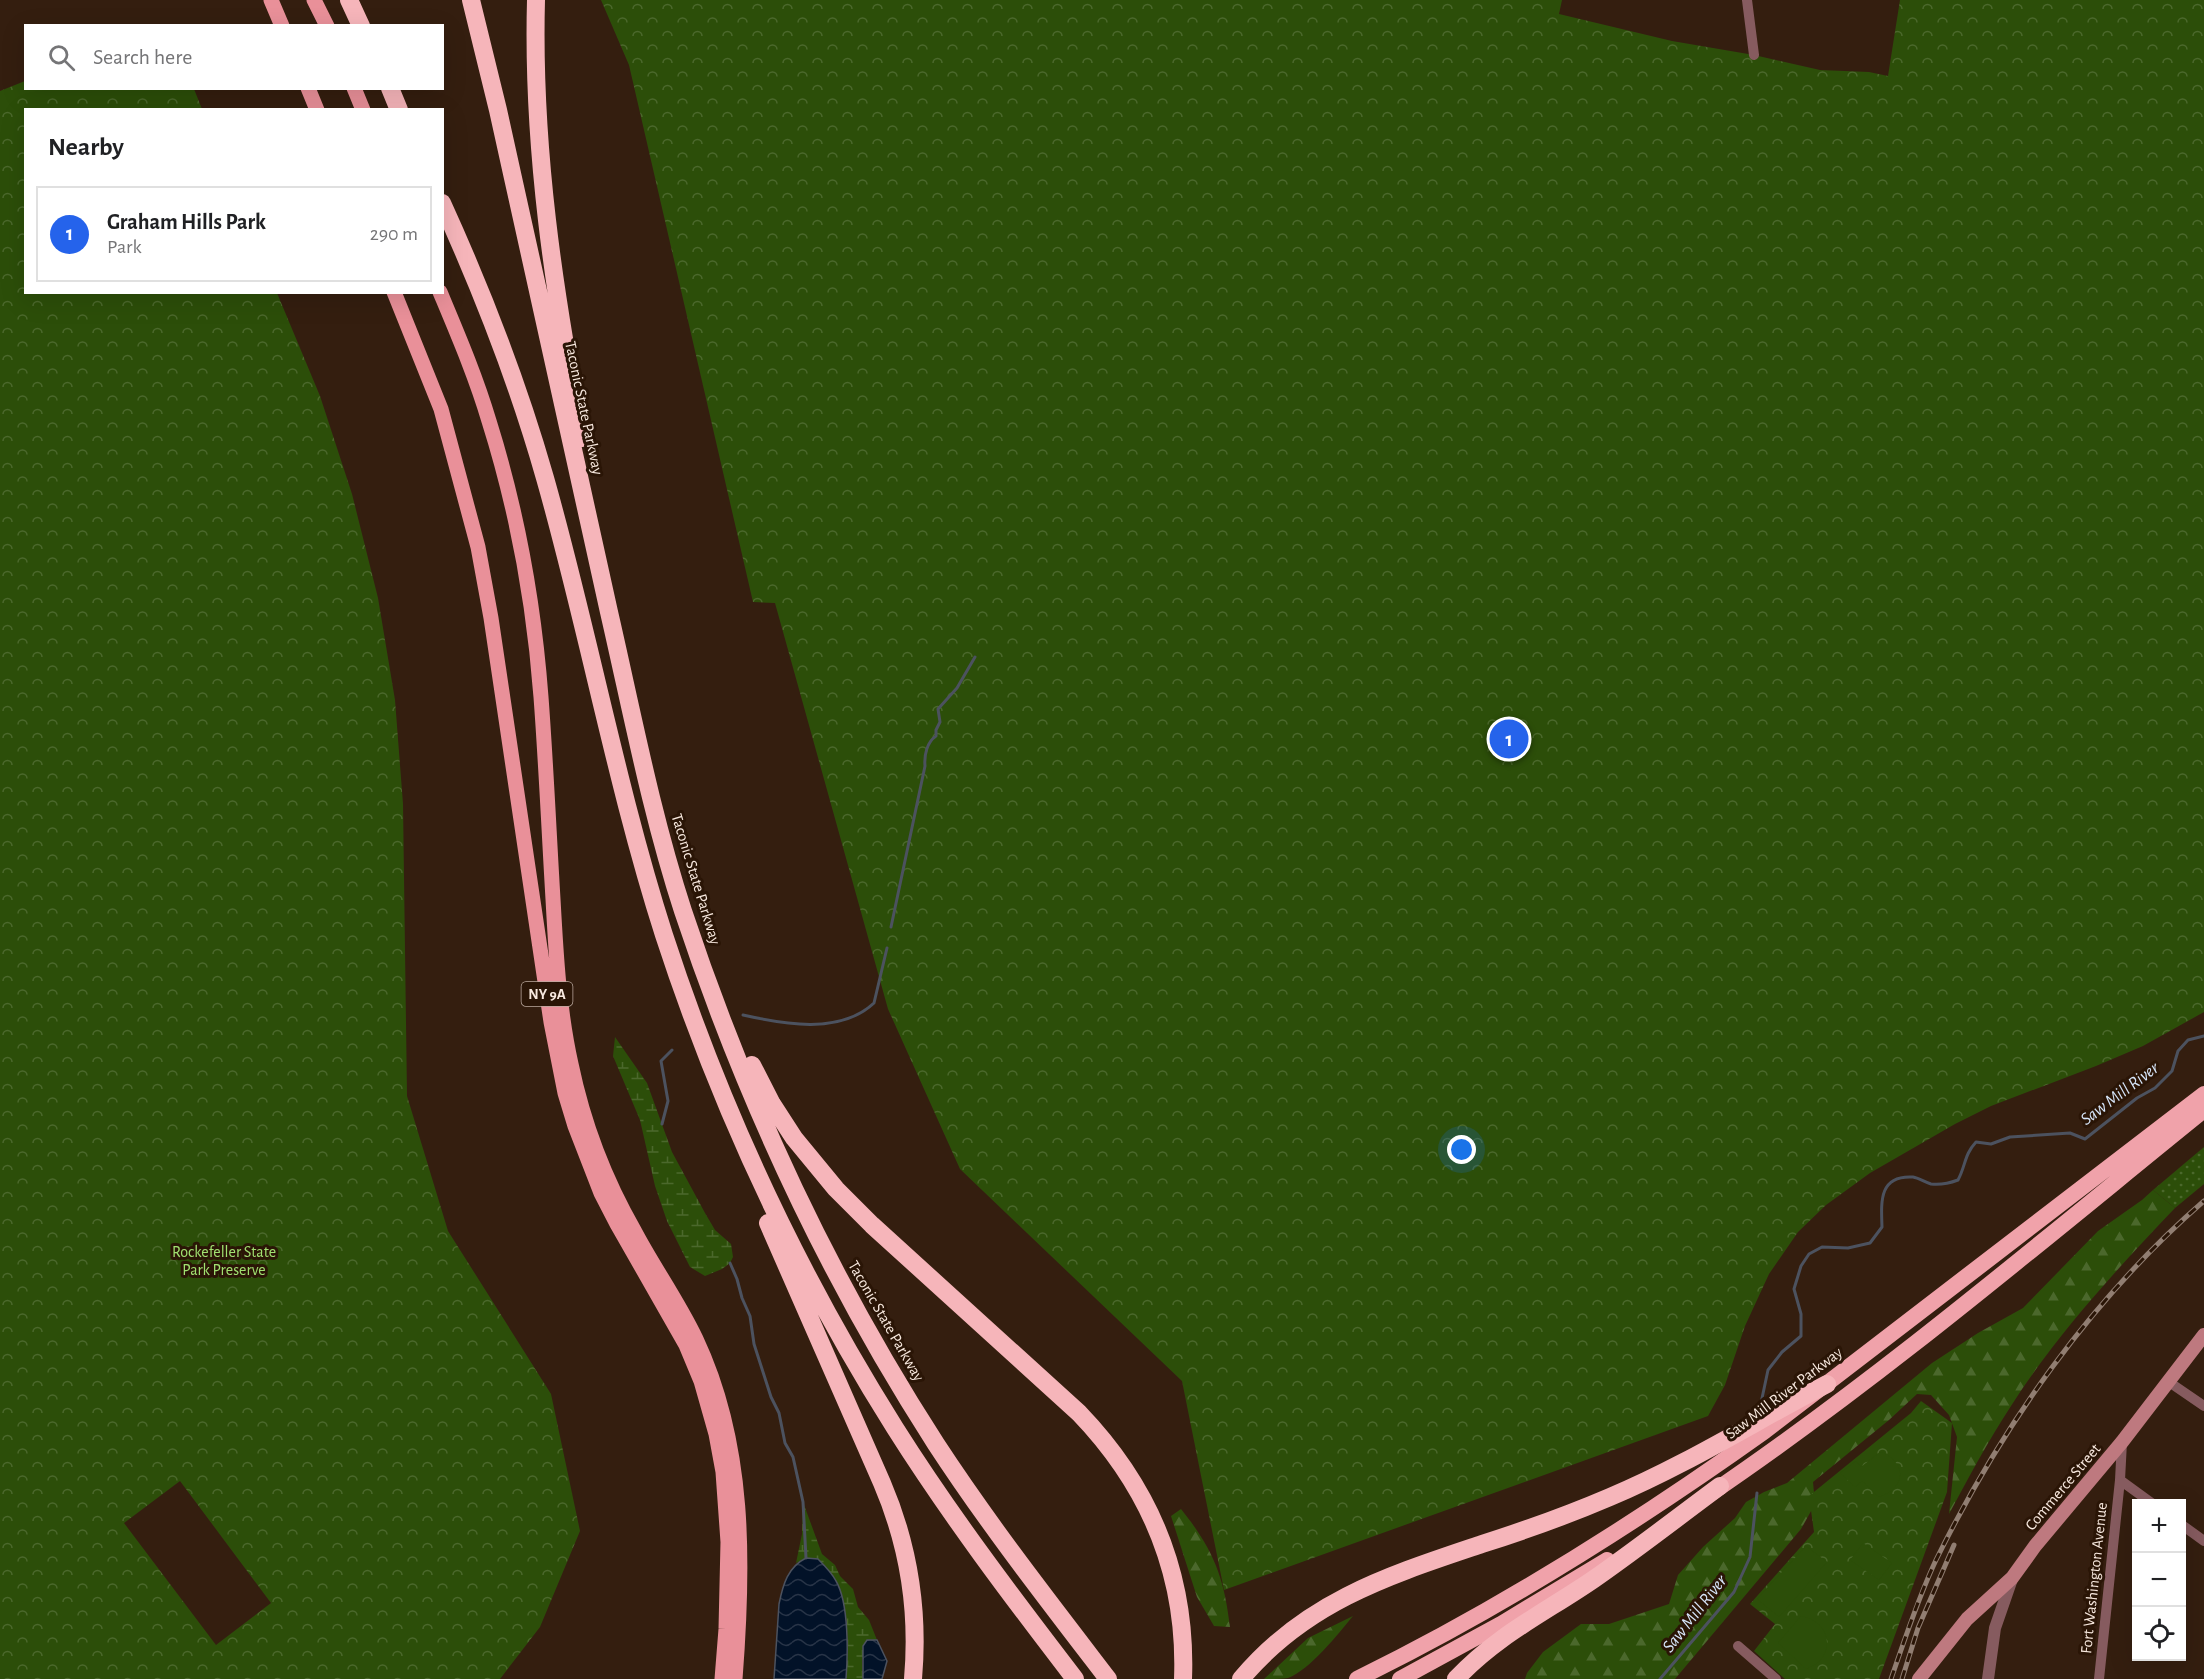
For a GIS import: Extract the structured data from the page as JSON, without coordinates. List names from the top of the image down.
{
  "streets": {
    "highway": ["Taconic State Parkway", "Saw Mill River Parkway"],
    "main road": ["NY 9A", "Commerce Street"],
    "street": ["Fort Washington Avenue"]
  },
  "crossings": [
    ["Commerce Street", "Fort Washington Avenue"]
  ],
  "water": ["Saw Mill River"],
  "parks": ["Rockefeller State Park Preserve"],
  "page": {
    "search": "Search here",
    "heading": "Nearby",
    "list": [
      {
        "mark": "1",
        "name": "Graham Hills Park",
        "note": "Park",
        "value": "290 m"
      }
    ],
    "pins": "1",
    "map_buttons": ["+", "−"]
  }
}
